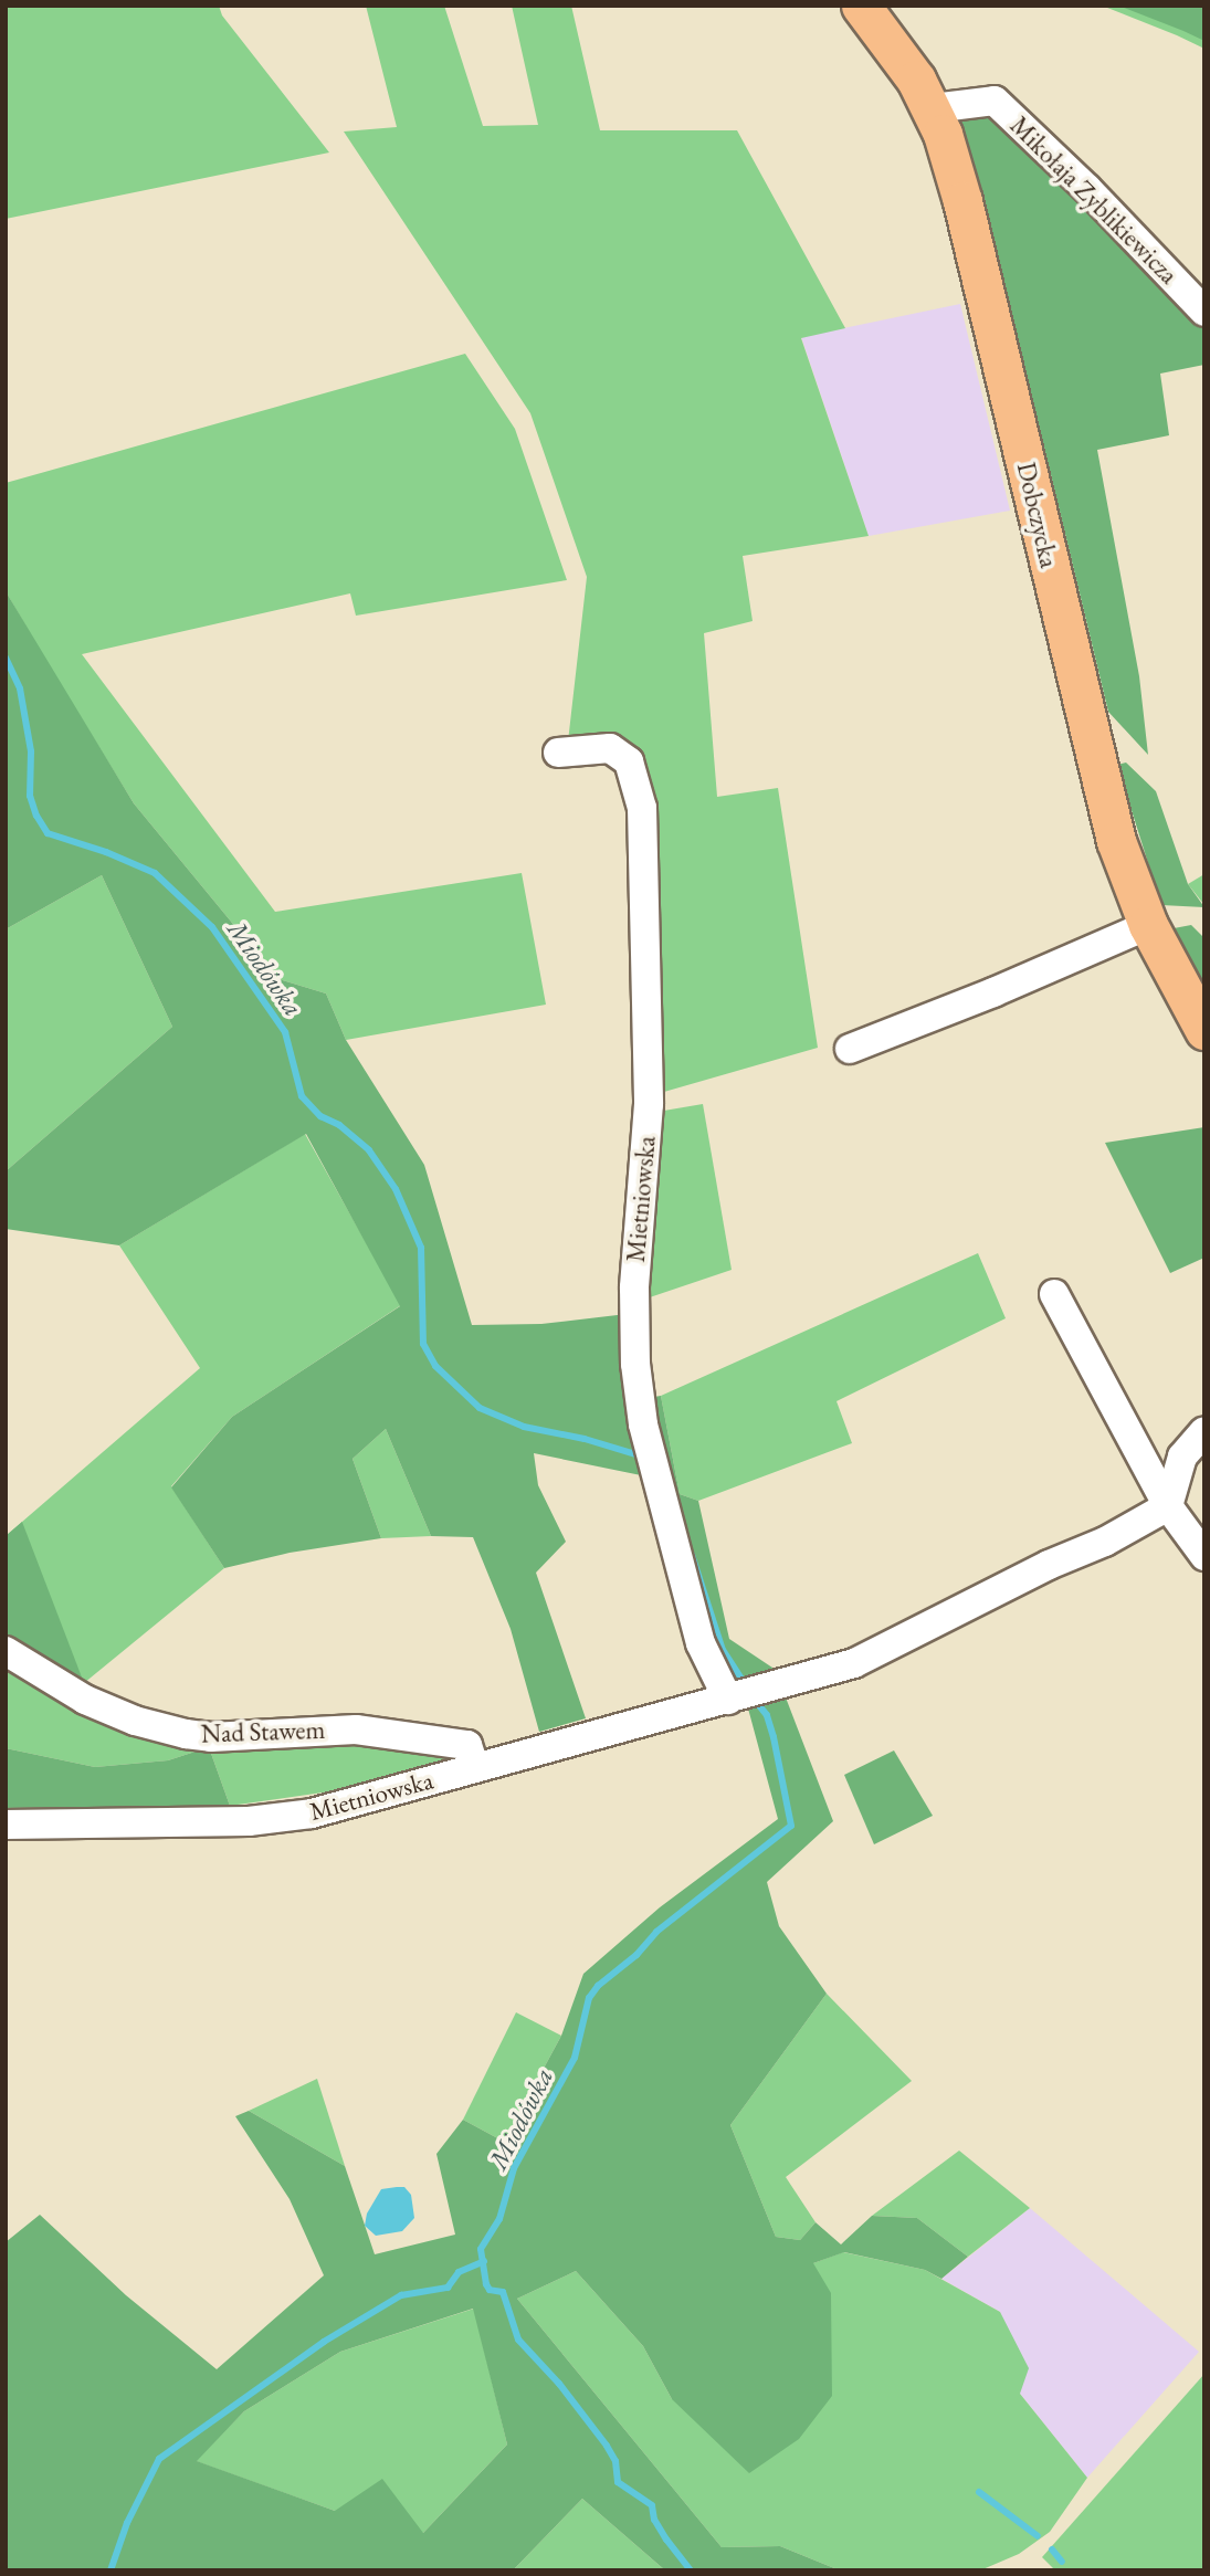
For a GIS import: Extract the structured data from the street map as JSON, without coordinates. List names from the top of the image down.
{
  "streets": {
    "main road": ["Dobczycka"],
    "street": ["Mikołaja Zyblikiewicza", "Mietniowska", "Nad Stawem"]
  },
  "crossings": [
    ["Mikołaja Zyblikiewicza", "Dobczycka"],
    ["Mietniowska", "Nad Stawem"]
  ],
  "water": ["Miodówka"]
}
